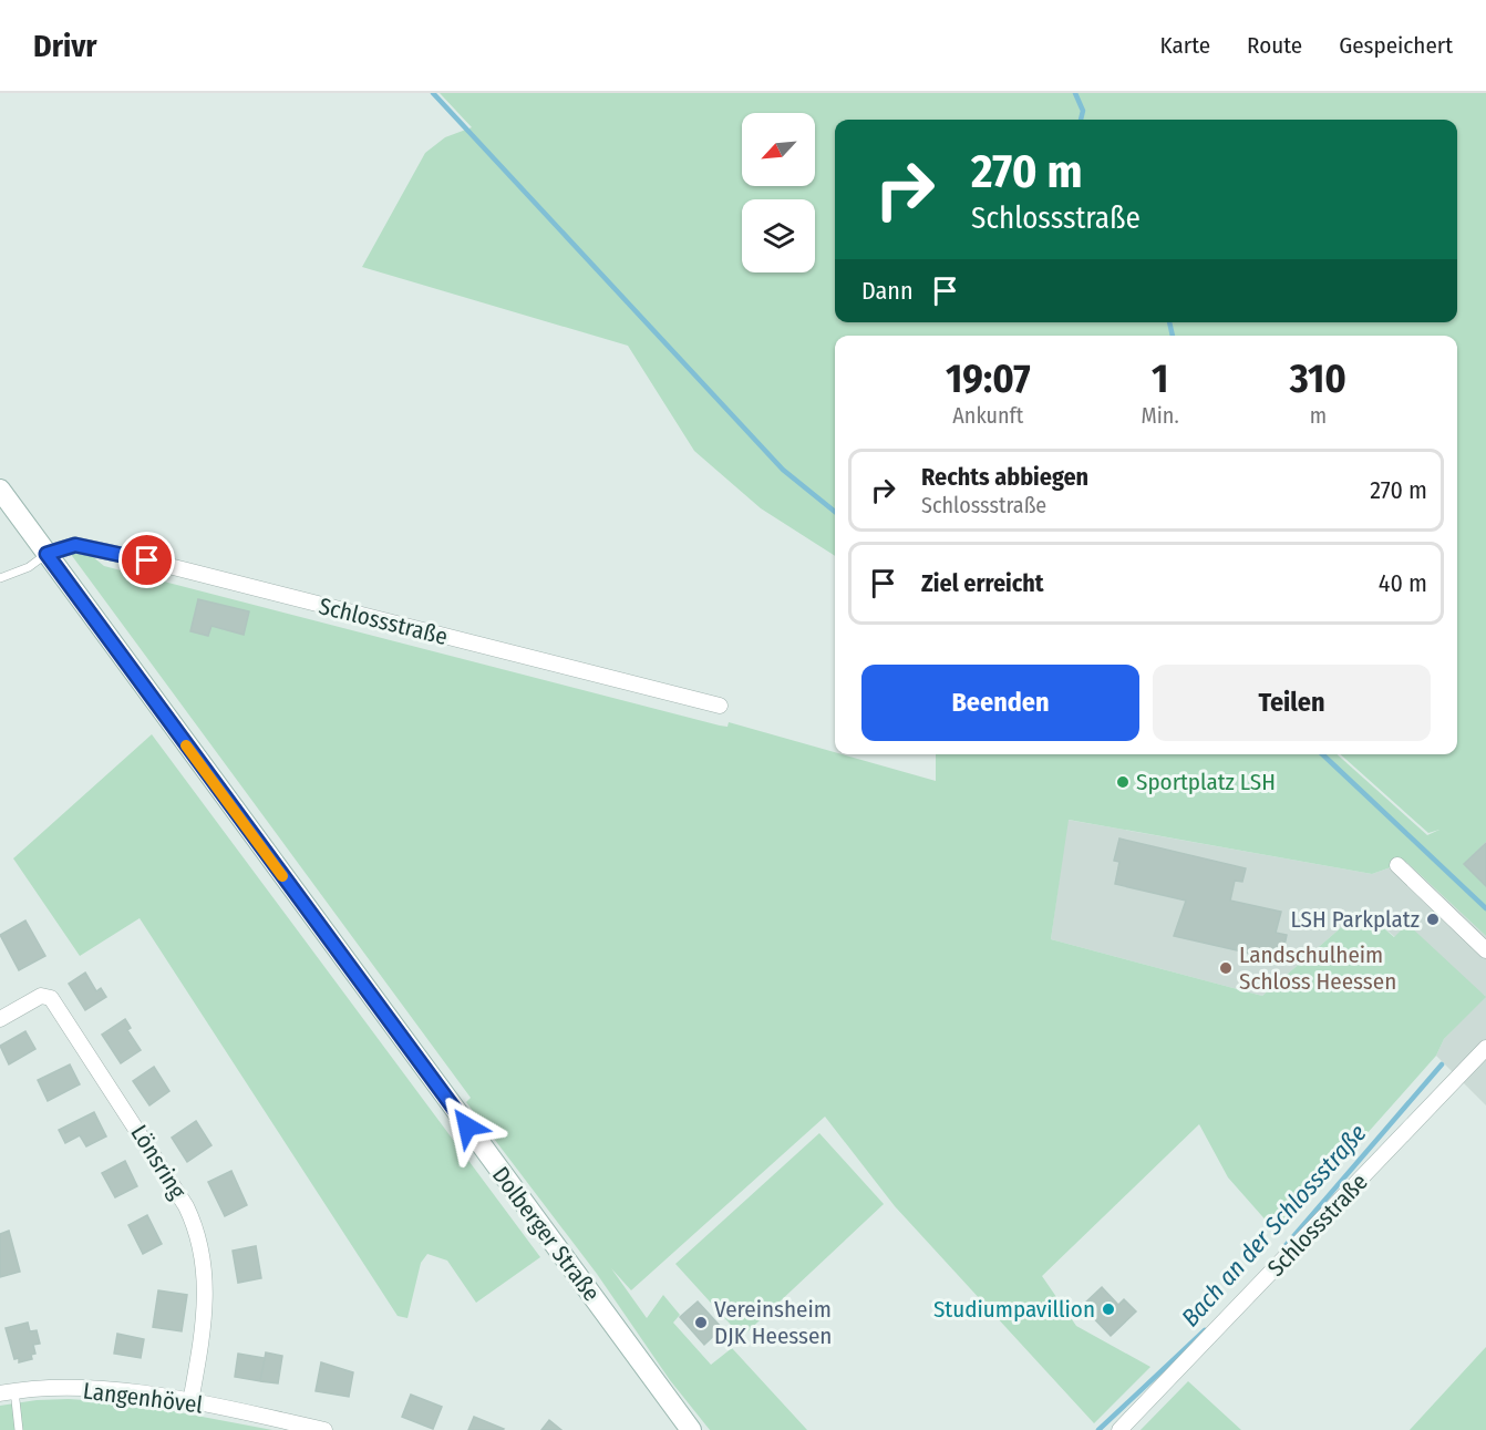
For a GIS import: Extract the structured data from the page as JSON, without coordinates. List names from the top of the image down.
{
  "streets": {
    "main road": ["Dolberger Straße"],
    "street": ["Schlossstraße", "Lönsring", "Langenhövel"]
  },
  "crossings": [
    ["Schlossstraße", "Dolberger Straße"],
    ["Lönsring", "Langenhövel"]
  ],
  "water": ["Bach an der Schlossstraße"],
  "places": [
    "Sportplatz LSH",
    "LSH Parkplatz",
    "Landschulheim Schloss Heessen",
    "Studiumpavillion",
    "Vereinsheim DJK Heessen"
  ],
  "north": "bottom left",
  "page": {
    "header": "Drivr",
    "nav": ["Karte", "Route", "Gespeichert"],
    "turn": ["270 m", "Schlossstraße"],
    "then": "Dann",
    "eta": [
      "19:07",
      "Ankunft",
      "1",
      "Min.",
      "310",
      "m"
    ],
    "list": [
      {
        "name": "Rechts abbiegen",
        "note": "Schlossstraße",
        "value": "270 m"
      },
      {
        "name": "Ziel erreicht",
        "value": "40 m"
      }
    ],
    "buttons": ["Beenden", "Teilen"]
  }
}
